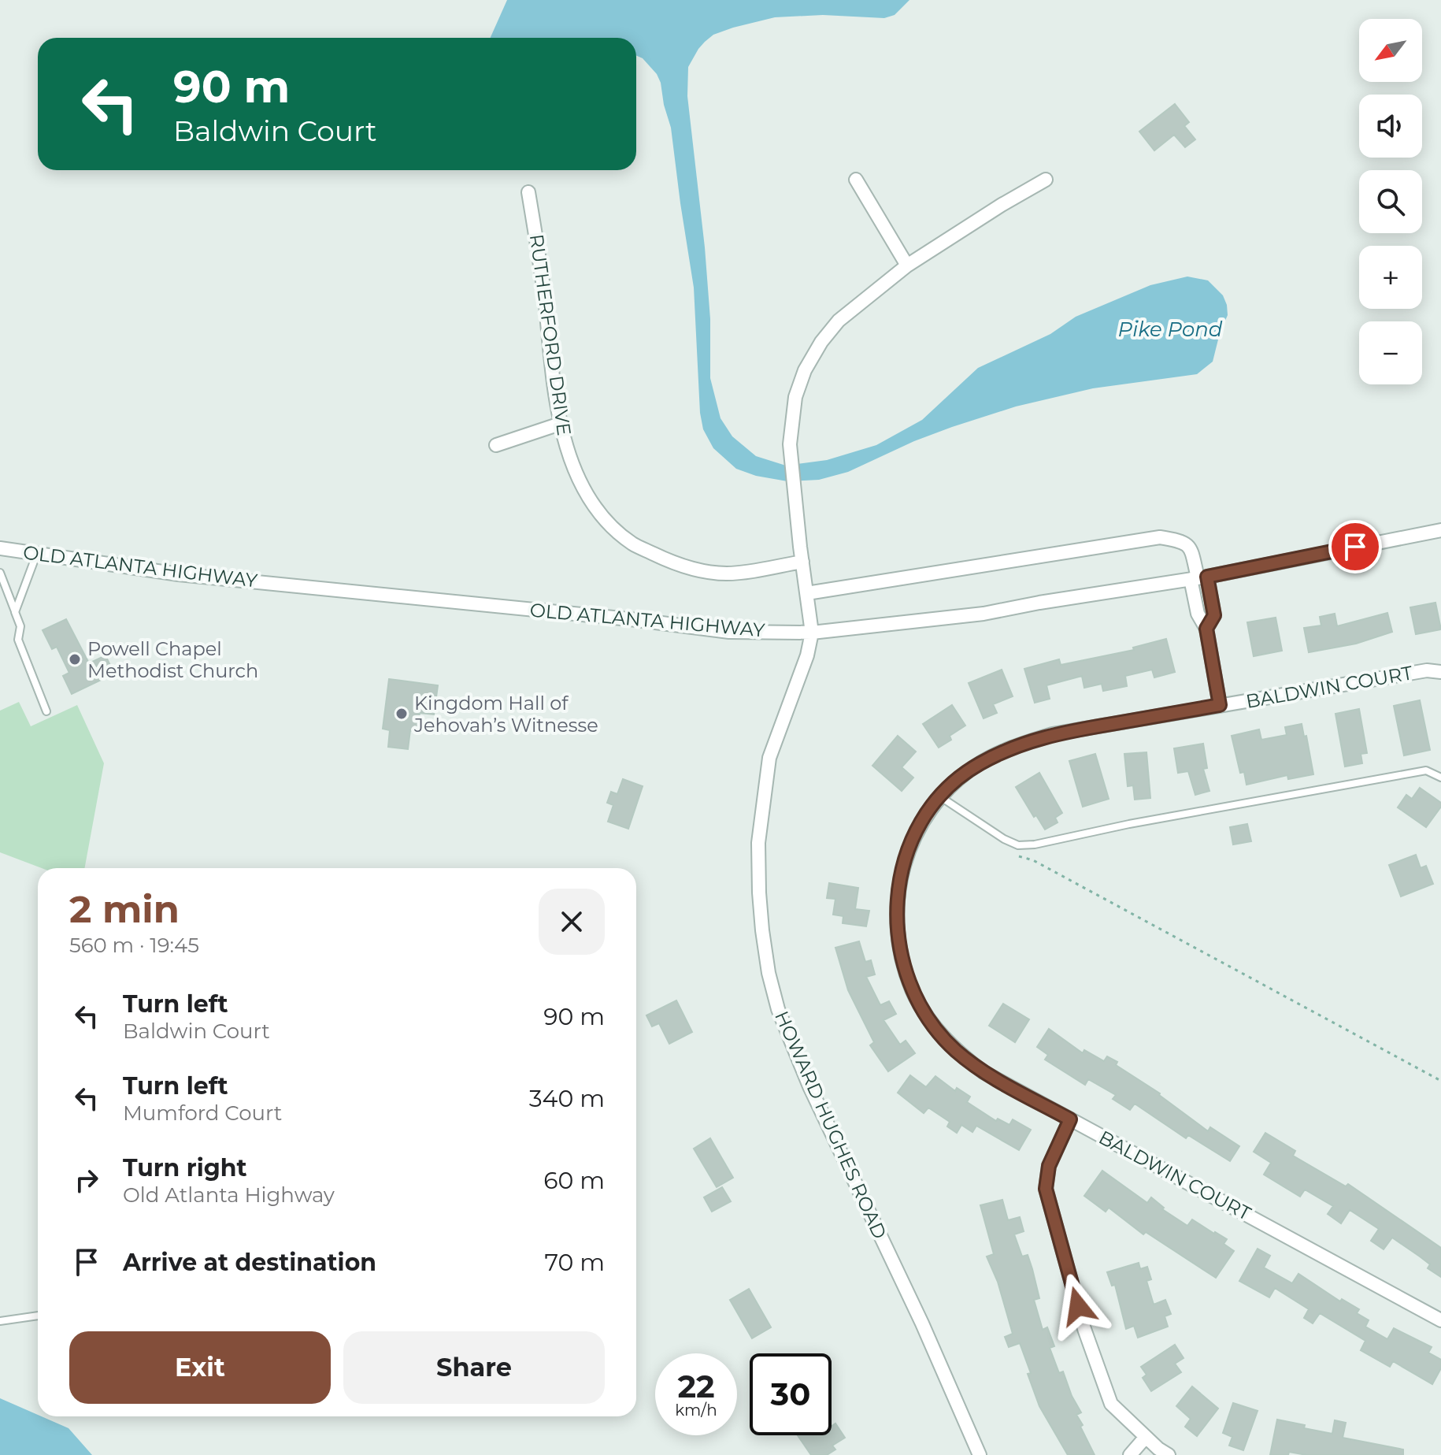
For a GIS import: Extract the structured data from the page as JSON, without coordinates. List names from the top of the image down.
{
  "streets": {
    "street": [
      "RUTHERFORD DRIVE",
      "OLD ATLANTA HIGHWAY",
      "BALDWIN COURT",
      "HOWARD HUGHES ROAD"
    ]
  },
  "crossings": [
    ["OLD ATLANTA HIGHWAY", "HOWARD HUGHES ROAD"]
  ],
  "water": ["Pike Pond"],
  "places": ["Powell Chapel Methodist Church", "Kingdom Hall of Jehovah’s Witnesse"],
  "north": "bottom left",
  "page": {
    "map_buttons": ["+", "−"],
    "turn": ["90 m", "Baldwin Court"],
    "heading": ["2 min", "560 m · 19:45"],
    "list": [
      {
        "name": "Turn left",
        "note": "Baldwin Court",
        "value": "90 m"
      },
      {
        "name": "Turn left",
        "note": "Mumford Court",
        "value": "340 m"
      },
      {
        "name": "Turn right",
        "note": "Old Atlanta Highway",
        "value": "60 m"
      },
      {
        "name": "Arrive at destination",
        "value": "70 m"
      }
    ],
    "buttons": ["Exit", "Share"],
    "speed": "22 km/h",
    "limit": "30"
  }
}
